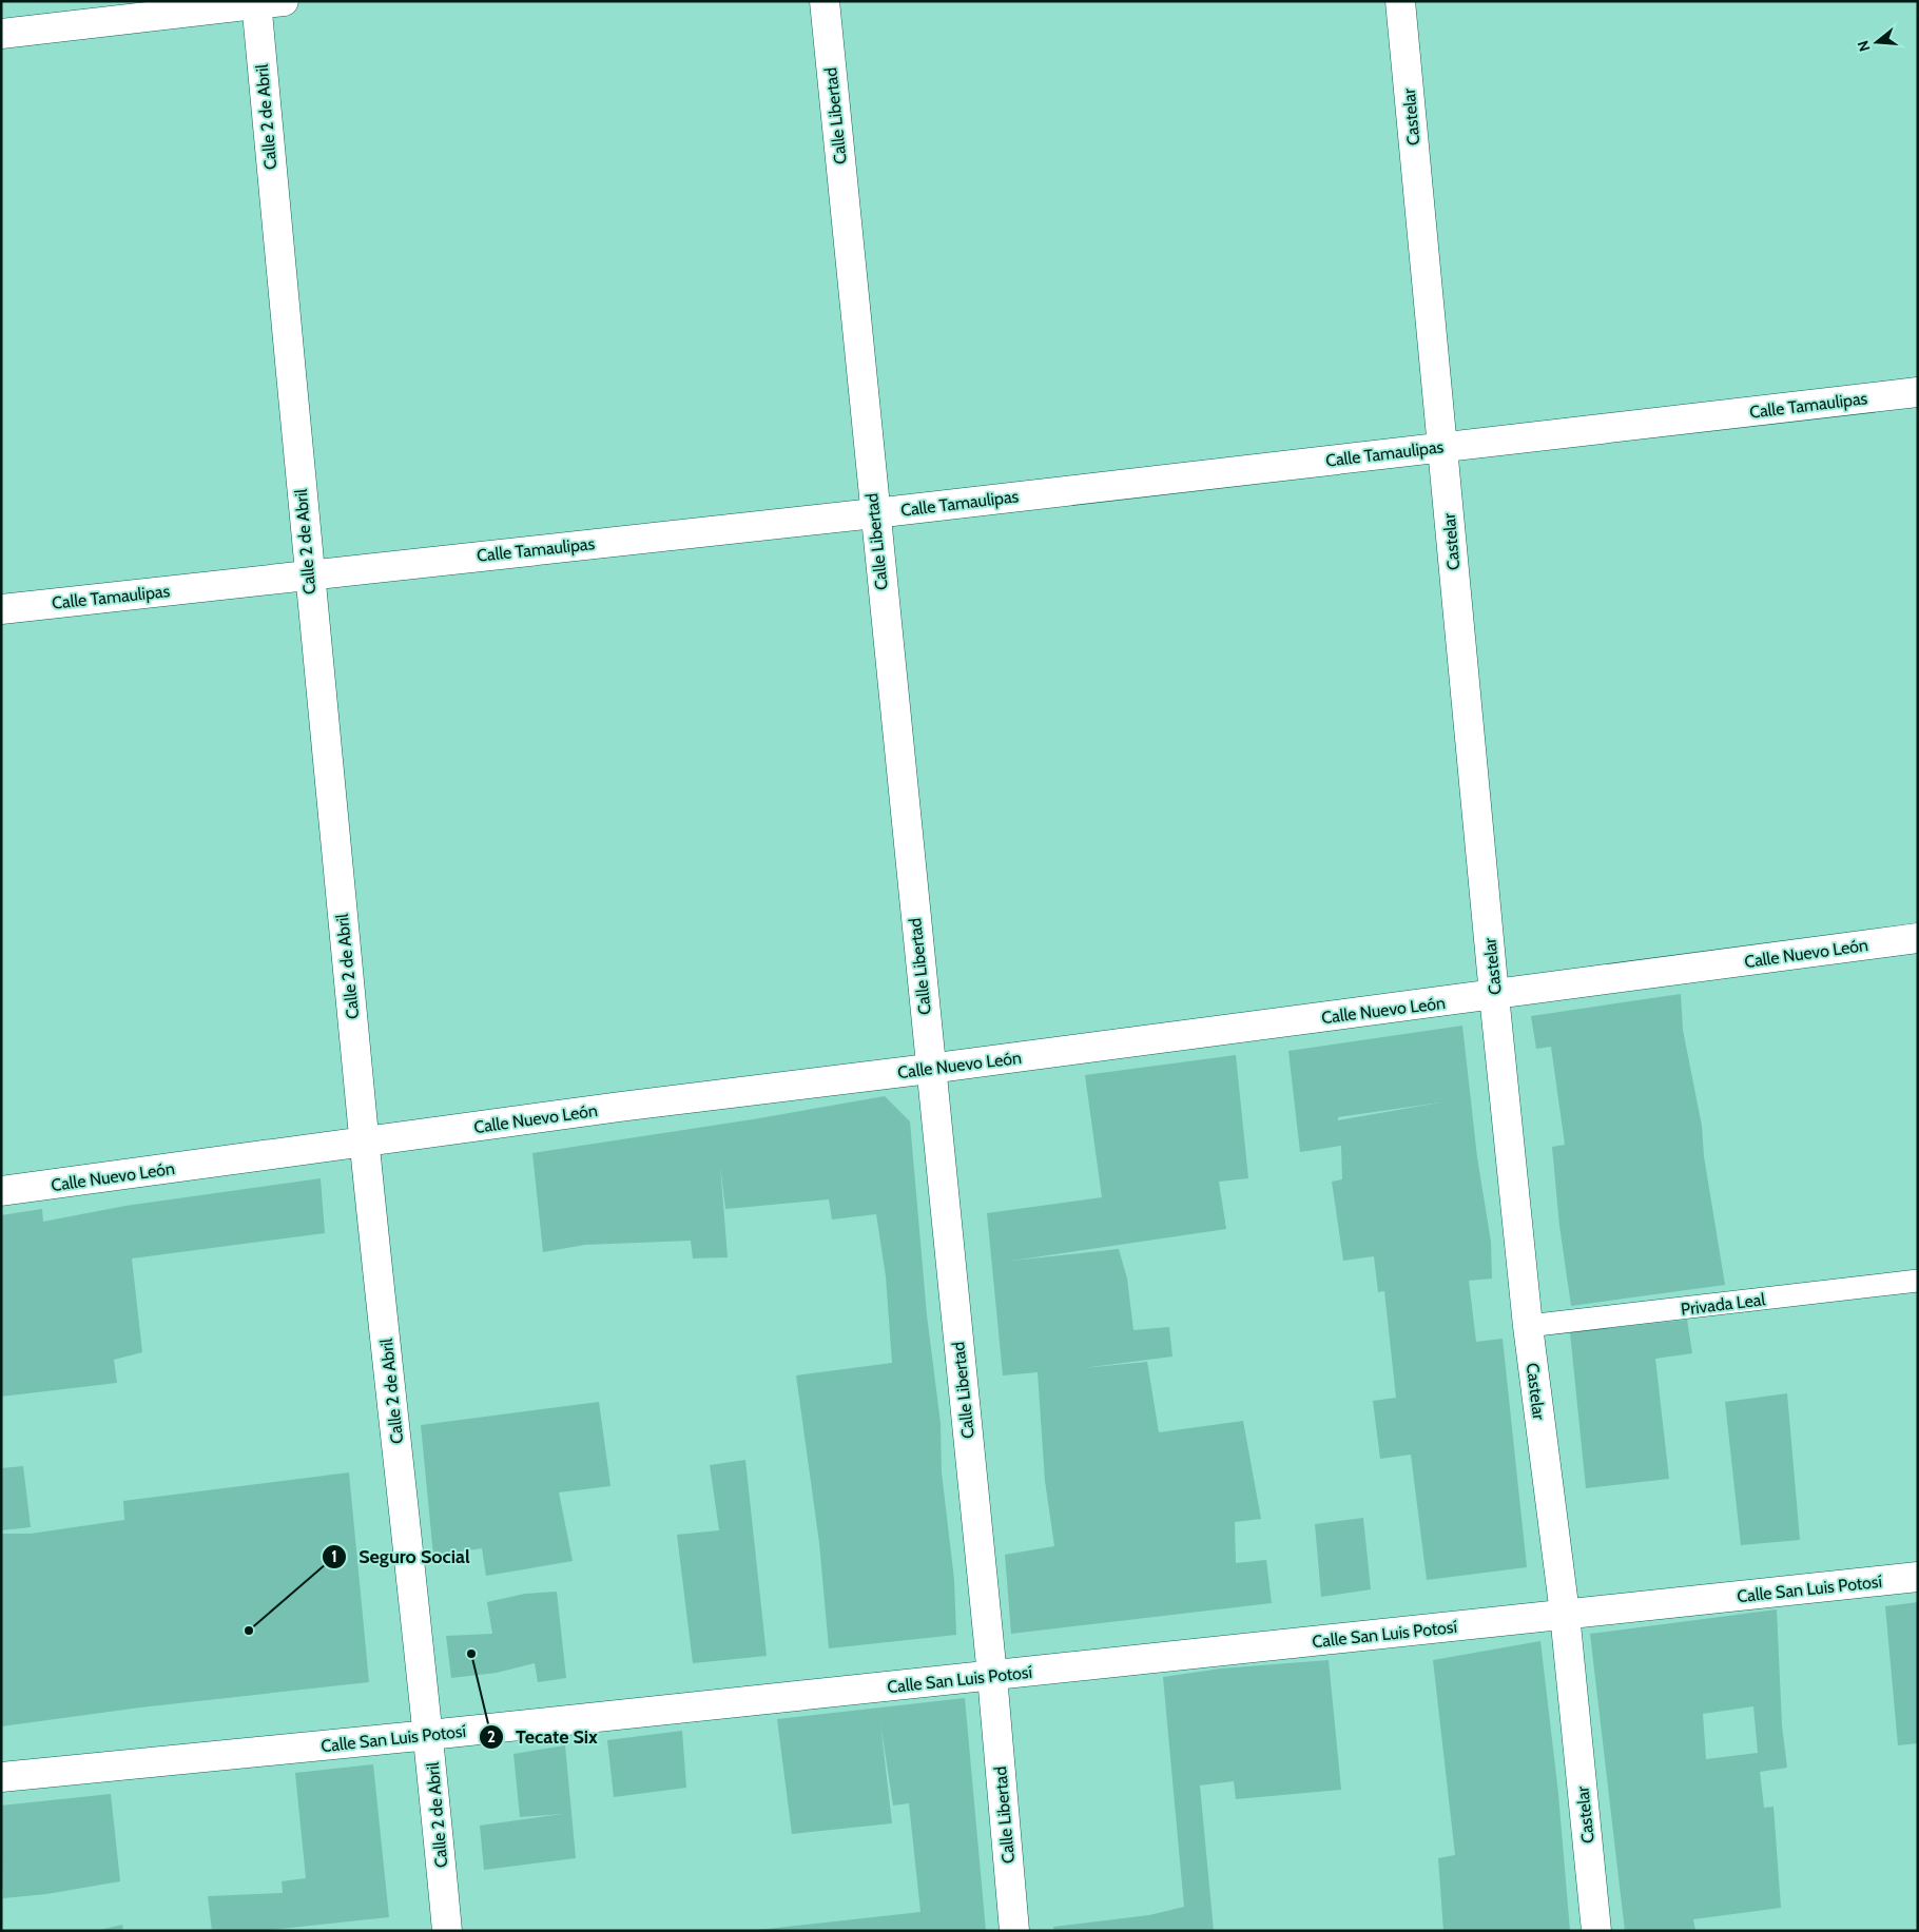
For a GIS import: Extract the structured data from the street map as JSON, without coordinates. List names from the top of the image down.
{
  "streets": {
    "street": [
      "Calle Libertad",
      "Calle 2 de Abril",
      "Castelar",
      "Calle Tamaulipas",
      "Calle Nuevo León",
      "Calle San Luis Potosí"
    ],
    "lane": ["Privada Leal"]
  },
  "crossings": [
    ["Calle Libertad", "Calle Tamaulipas"],
    ["Calle Libertad", "Calle Nuevo León"],
    ["Calle Libertad", "Calle San Luis Potosí"],
    ["Calle 2 de Abril", "Calle Tamaulipas"],
    ["Calle 2 de Abril", "Calle Nuevo León"],
    ["Calle 2 de Abril", "Calle San Luis Potosí"],
    ["Castelar", "Calle Tamaulipas"],
    ["Castelar", "Calle Nuevo León"],
    ["Castelar", "Privada Leal"],
    ["Castelar", "Calle San Luis Potosí"]
  ],
  "places": ["Seguro Social", "Tecate Six"],
  "north": "left"
}
